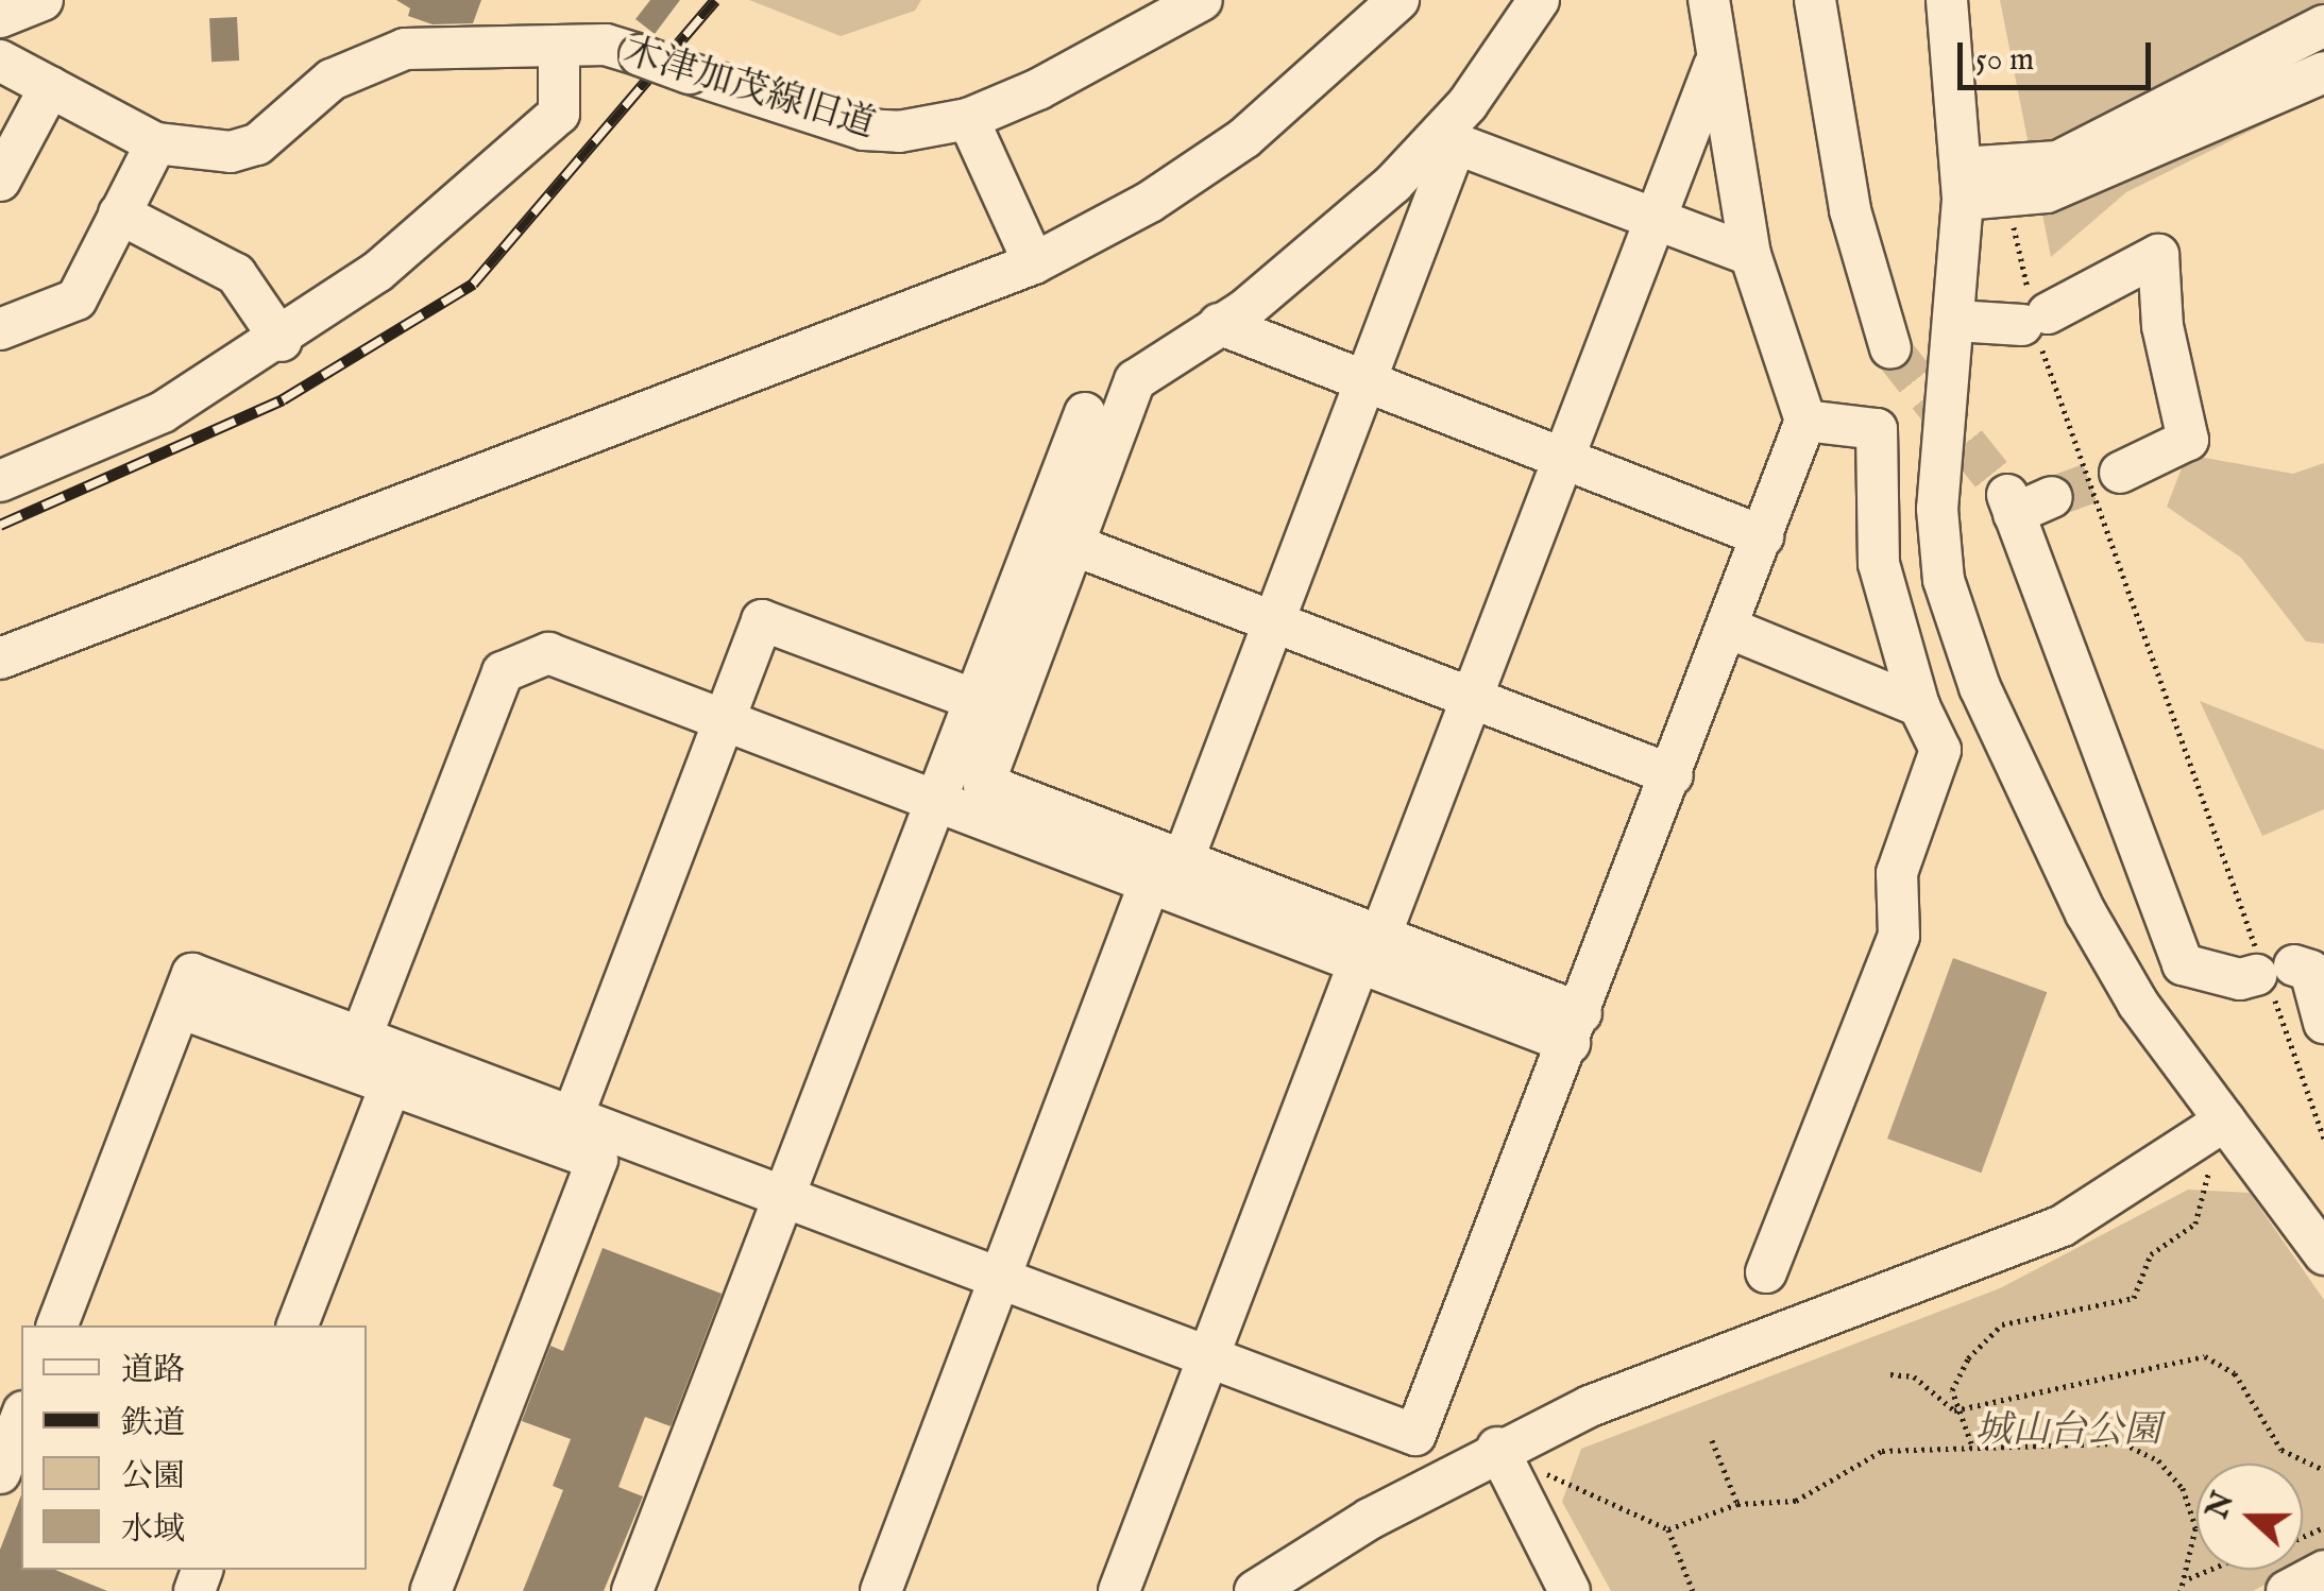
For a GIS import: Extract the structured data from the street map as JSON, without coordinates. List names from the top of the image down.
{
  "streets": {
    "street": ["木津加茂線旧道"]
  },
  "parks": ["城山台公園"],
  "legend": [
    "道路",
    "鉄道",
    "公園",
    "水域"
  ],
  "scale_bar": "50 m",
  "north": "left"
}
